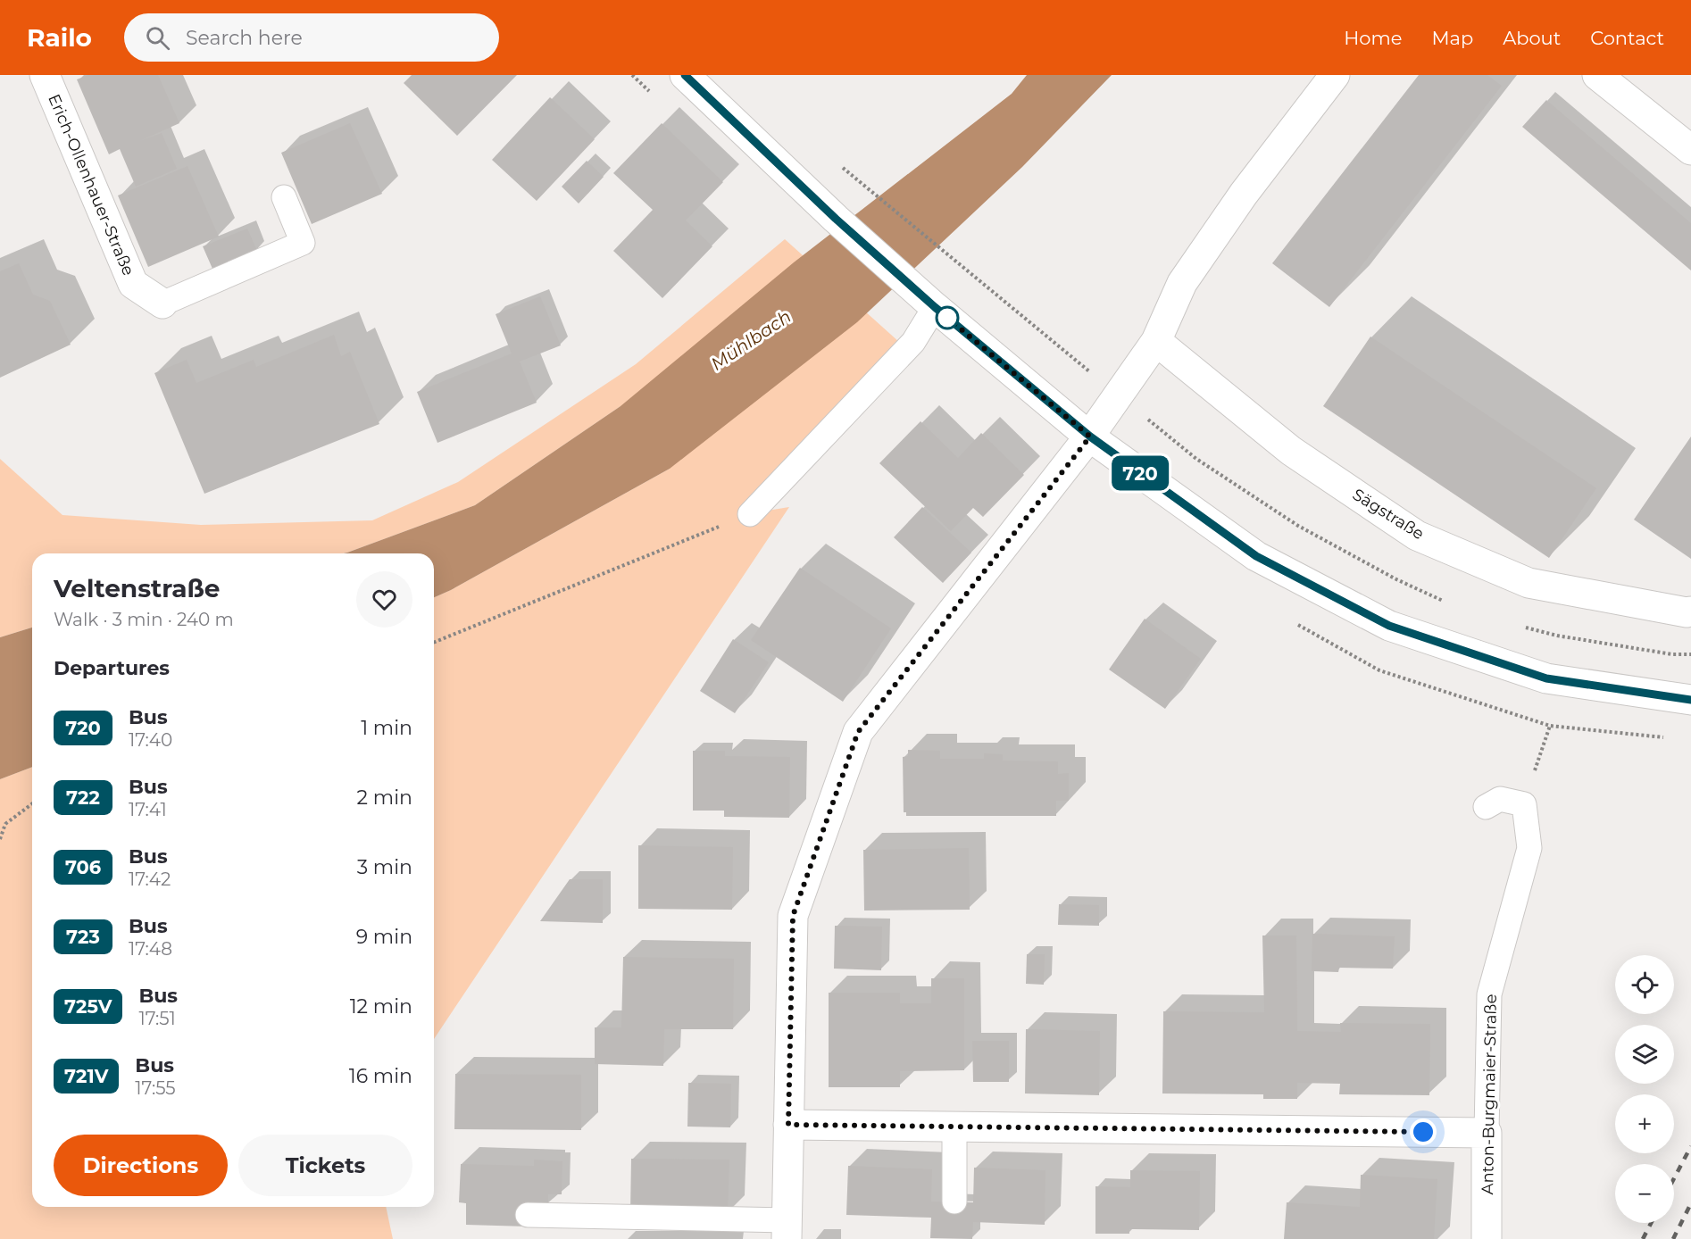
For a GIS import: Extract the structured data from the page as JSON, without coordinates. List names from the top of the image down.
{
  "streets": {
    "street": ["Erich-Ollenhauer-Straße", "Sägstraße", "Anton-Burgmaier-Straße"]
  },
  "water": ["Mühlbach"],
  "lines": ["bus line 720"],
  "page": {
    "header": "Railo",
    "search": "Search here",
    "nav": [
      "Home",
      "Map",
      "About",
      "Contact"
    ],
    "on_map": "720",
    "heading": [
      ["Veltenstraße", "Walk · 3 min · 240 m"],
      "Departures"
    ],
    "list": [
      {
        "mark": "720",
        "name": "Bus",
        "note": "17:40",
        "value": "1 min"
      },
      {
        "mark": "722",
        "name": "Bus",
        "note": "17:41",
        "value": "2 min"
      },
      {
        "mark": "706",
        "name": "Bus",
        "note": "17:42",
        "value": "3 min"
      },
      {
        "mark": "723",
        "name": "Bus",
        "note": "17:48",
        "value": "9 min"
      },
      {
        "mark": "725V",
        "name": "Bus",
        "note": "17:51",
        "value": "12 min"
      },
      {
        "mark": "721V",
        "name": "Bus",
        "note": "17:55",
        "value": "16 min"
      }
    ],
    "map_buttons": ["+", "−"],
    "buttons": ["Directions", "Tickets"]
  }
}
